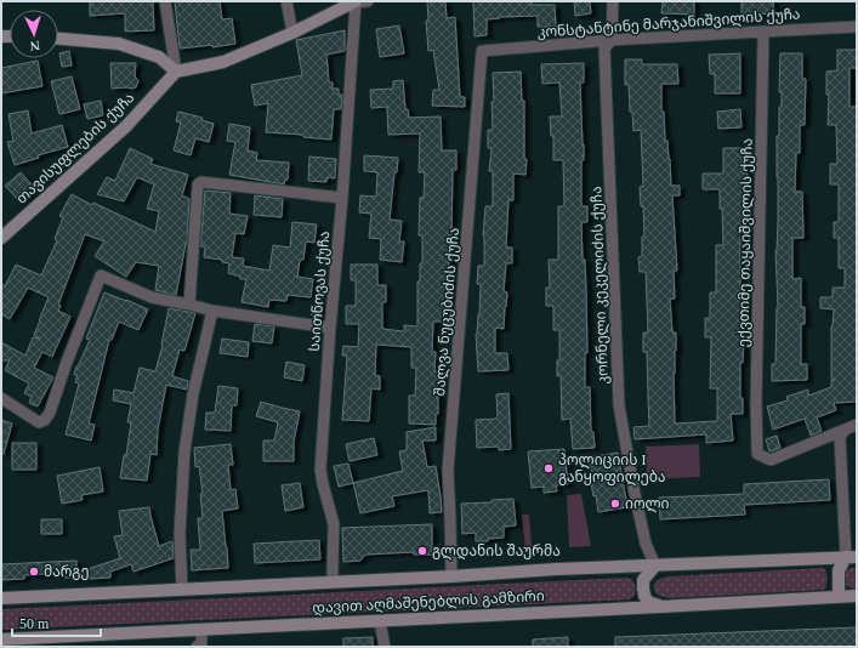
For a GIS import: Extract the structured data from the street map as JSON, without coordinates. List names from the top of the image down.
{
  "streets": {
    "main road": ["თავისუფლების ქუჩა", "დავით აღმაშენებლის გამზირი"],
    "street": [
      "კონსტანტინე მარჯანიშვილის ქუჩა",
      "ექვთიმე თაყაიშვილის ქუჩა",
      "კორნელი კეკელიძის ქუჩა",
      "საითნოვას ქუჩა",
      "შალვა ნუცუბიძის ქუჩა"
    ]
  },
  "crossings": [
    ["კონსტანტინე მარჯანიშვილის ქუჩა", "ექვთიმე თაყაიშვილის ქუჩა"],
    ["კონსტანტინე მარჯანიშვილის ქუჩა", "კორნელი კეკელიძის ქუჩა"],
    ["კონსტანტინე მარჯანიშვილის ქუჩა", "შალვა ნუცუბიძის ქუჩა"],
    ["კორნელი კეკელიძის ქუჩა", "დავით აღმაშენებლის გამზირი"],
    ["საითნოვას ქუჩა", "დავით აღმაშენებლის გამზირი"],
    ["შალვა ნუცუბიძის ქუჩა", "დავით აღმაშენებლის გამზირი"]
  ],
  "places": [
    "პოლიციის I განყოფილება",
    "იოლი",
    "გლდანის შაურმა",
    "მარგე"
  ],
  "scale_bar": "50 m",
  "north": "bottom"
}
